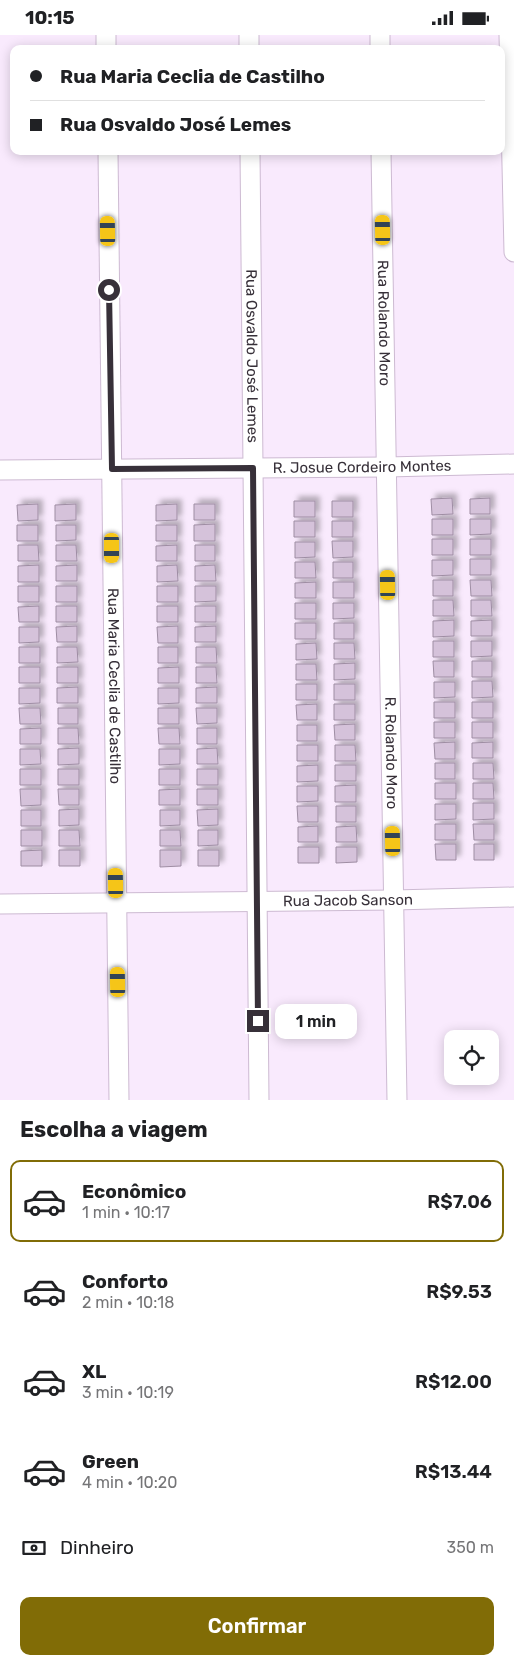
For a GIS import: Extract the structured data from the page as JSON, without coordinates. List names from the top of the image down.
{
  "streets": {
    "street": [
      "Rua Rolando Moro",
      "Rua Osvaldo José Lemes",
      "R. Josue Cordeiro Montes",
      "Rua Maria Ceclia de Castilho",
      "R. Rolando Moro",
      "Rua Jacob Sanson"
    ]
  },
  "crossings": [
    ["Rua Rolando Moro", "R. Josue Cordeiro Montes"],
    ["Rua Rolando Moro", "R. Rolando Moro"],
    ["Rua Osvaldo José Lemes", "R. Josue Cordeiro Montes"],
    ["Rua Osvaldo José Lemes", "Rua Jacob Sanson"],
    ["R. Josue Cordeiro Montes", "Rua Maria Ceclia de Castilho"],
    ["R. Josue Cordeiro Montes", "R. Rolando Moro"],
    ["Rua Maria Ceclia de Castilho", "Rua Jacob Sanson"],
    ["R. Rolando Moro", "Rua Jacob Sanson"]
  ],
  "page": {
    "status": "10:15",
    "banner": ["Rua Maria Ceclia de Castilho", "Rua Osvaldo José Lemes"],
    "bubble": "1 min",
    "heading": "Escolha a viagem",
    "list": [
      {
        "name": "Econômico",
        "note": "1 min · 10:17",
        "value": "R$7.06"
      },
      {
        "name": "Conforto",
        "note": "2 min · 10:18",
        "value": "R$9.53"
      },
      {
        "name": "XL",
        "note": "3 min · 10:19",
        "value": "R$12.00"
      },
      {
        "name": "Green",
        "note": "4 min · 10:20",
        "value": "R$13.44"
      }
    ],
    "pay": ["Dinheiro", "350 m"],
    "buttons": "Confirmar"
  }
}
